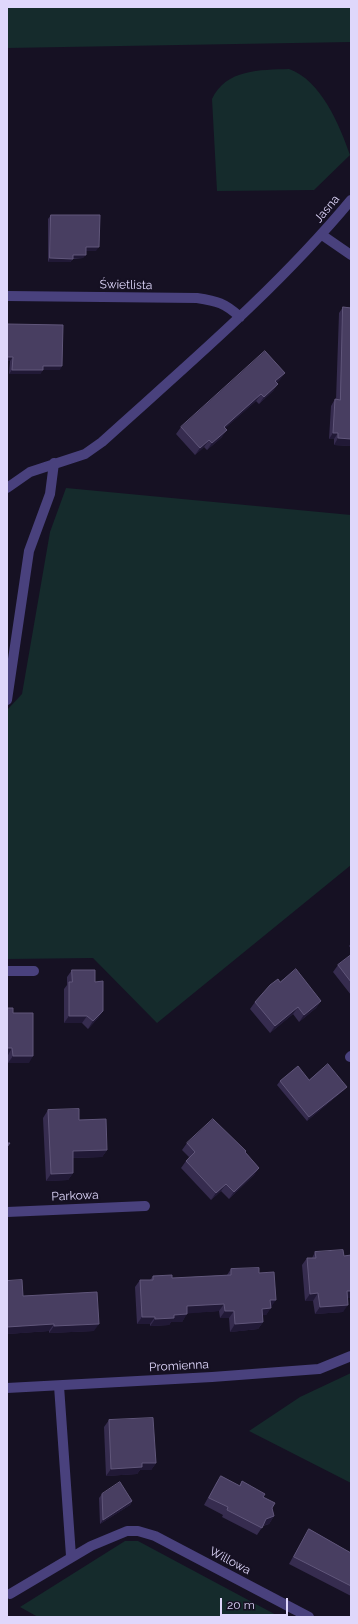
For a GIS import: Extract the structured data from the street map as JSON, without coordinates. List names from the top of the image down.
{
  "streets": {
    "street": [
      "Jasna",
      "Świetlista",
      "Parkowa",
      "Promienna",
      "Willowa"
    ]
  },
  "crossings": [
    ["Jasna", "Świetlista"]
  ],
  "scale_bar": "20 m"
}
